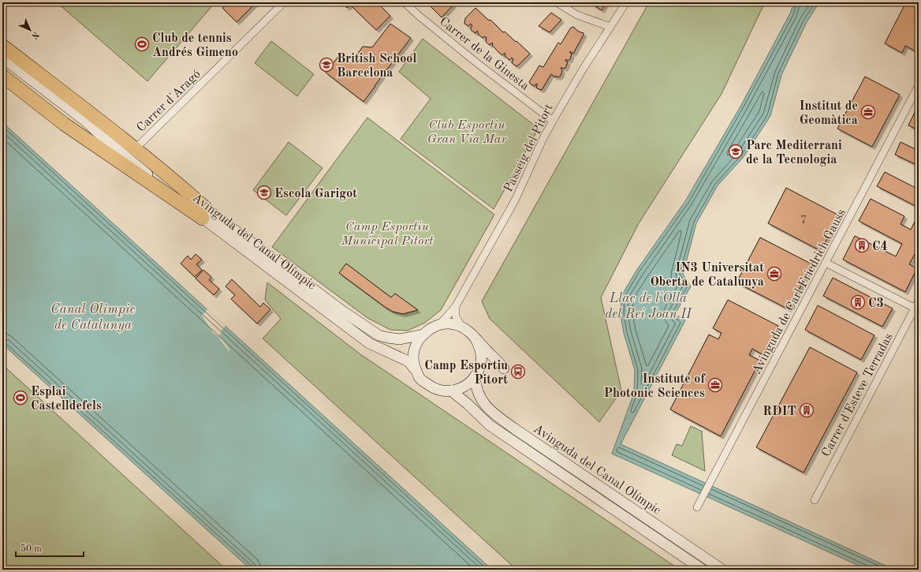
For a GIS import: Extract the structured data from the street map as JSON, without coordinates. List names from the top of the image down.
{
  "streets": {
    "street": [
      "Carrer de la Ginesta",
      "Carrer d'Aragó",
      "Passeig del Pitort",
      "Avinguda del Canal Olímpic",
      "Avinguda de Carl Friedrich Gauss",
      "Carrer d'Esteve Terradas"
    ]
  },
  "crossings": [
    ["Carrer de la Ginesta", "Passeig del Pitort"],
    ["Passeig del Pitort", "Avinguda del Canal Olímpic"]
  ],
  "water": ["Llac de l'Olla del Rei Joan II", "Canal Olimpic de Catalunya"],
  "parks": ["Club Esportiu Gran Via Mar", "Camp Esportiu Municipal Pitort"],
  "places": {
    "sports": ["Club de tennis Andrés Gimeno", "Esplai Castelldefels"],
    "school or university": ["British School Barcelona", "Parc Mediterrani de la Tecnologia", "Escola Garigot"],
    "office": ["Institut de Geomàtica", "IN3 Universitat Oberta de Catalunya", "Institute of Photonic Sciences"],
    "building": ["C4", "C3", "RDIT"],
    "bus stop": ["Camp Esportiu Pitort"]
  },
  "house_numbers": ["7"],
  "scale_bar": "50 m",
  "north": "bottom right"
}
